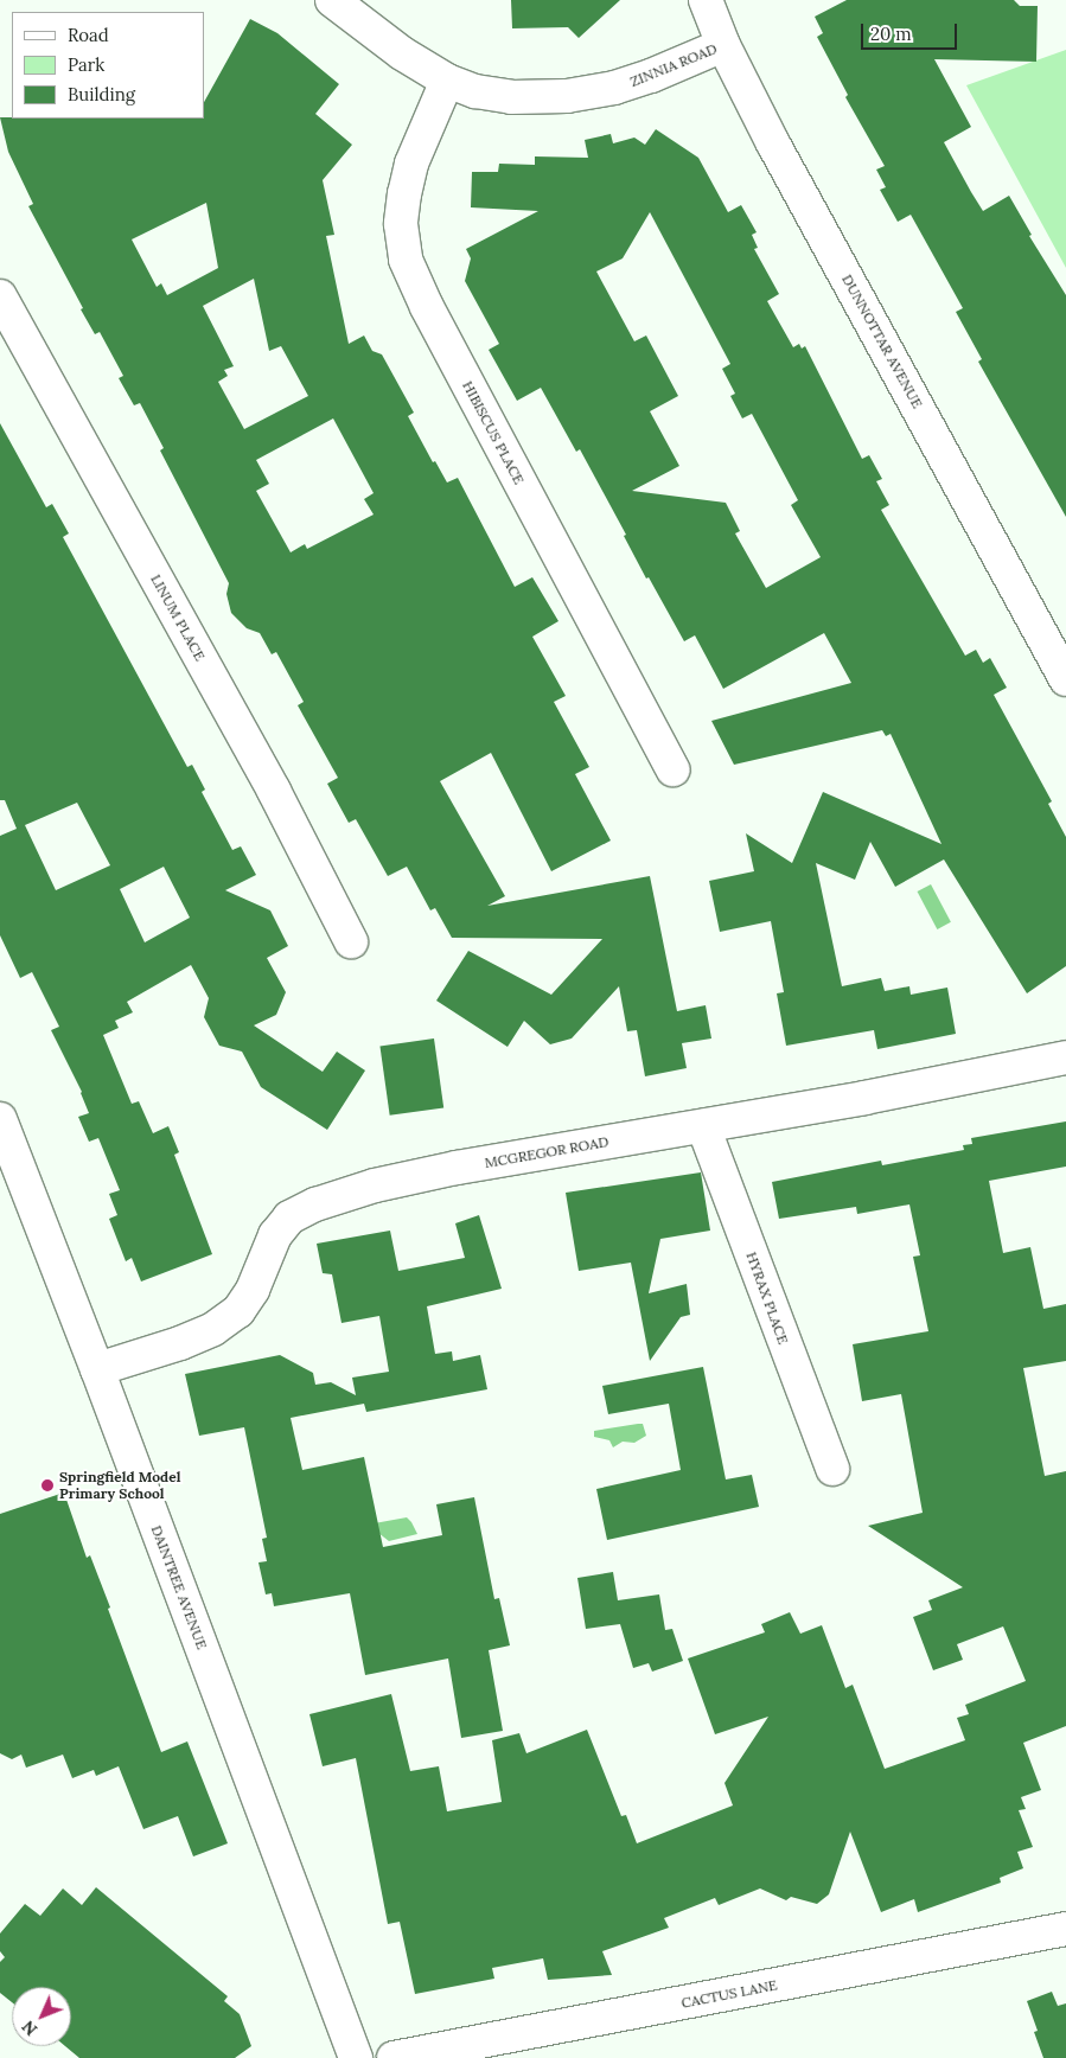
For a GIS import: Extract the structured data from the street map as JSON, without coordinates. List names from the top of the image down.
{
  "streets": {
    "street": [
      "ZINNIA ROAD",
      "DUNNOTTAR AVENUE",
      "HIBISCUS PLACE",
      "LINUM PLACE",
      "MCGREGOR ROAD",
      "HYRAX PLACE",
      "DAINTREE AVENUE",
      "CACTUS LANE"
    ]
  },
  "crossings": [
    ["ZINNIA ROAD", "DUNNOTTAR AVENUE"],
    ["ZINNIA ROAD", "HIBISCUS PLACE"],
    ["MCGREGOR ROAD", "HYRAX PLACE"],
    ["MCGREGOR ROAD", "DAINTREE AVENUE"]
  ],
  "places": ["Springfield Model Primary School"],
  "legend": ["Road", "Park", "Building"],
  "scale_bar": "20 m",
  "north": "bottom left"
}
